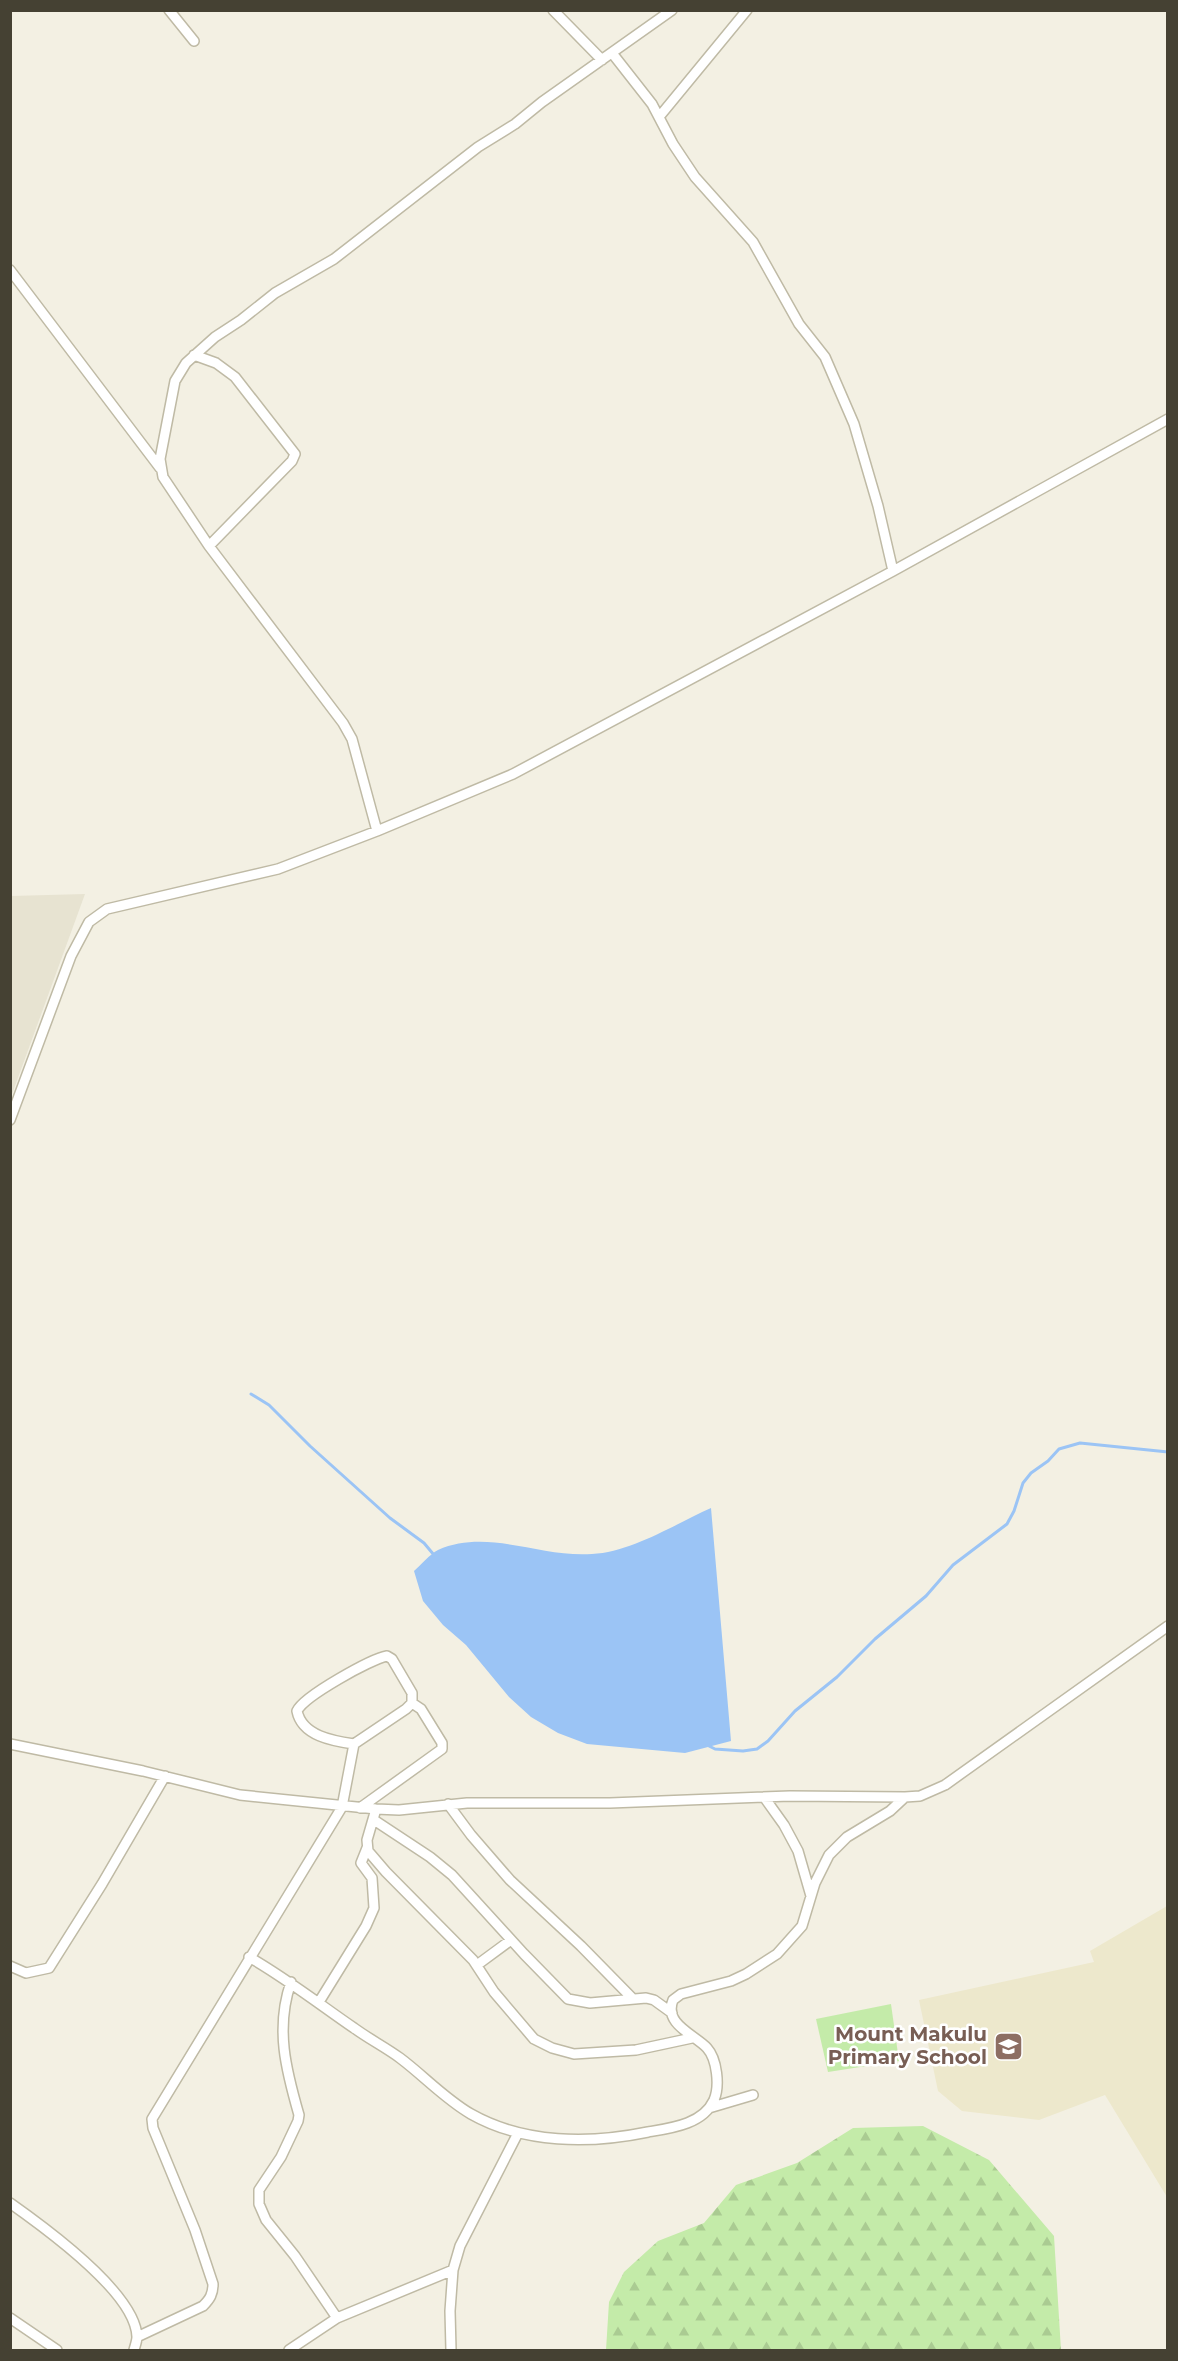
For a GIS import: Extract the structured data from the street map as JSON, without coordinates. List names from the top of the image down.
{
  "places": {
    "school or university": ["Mount Makulu Primary School"]
  }
}
